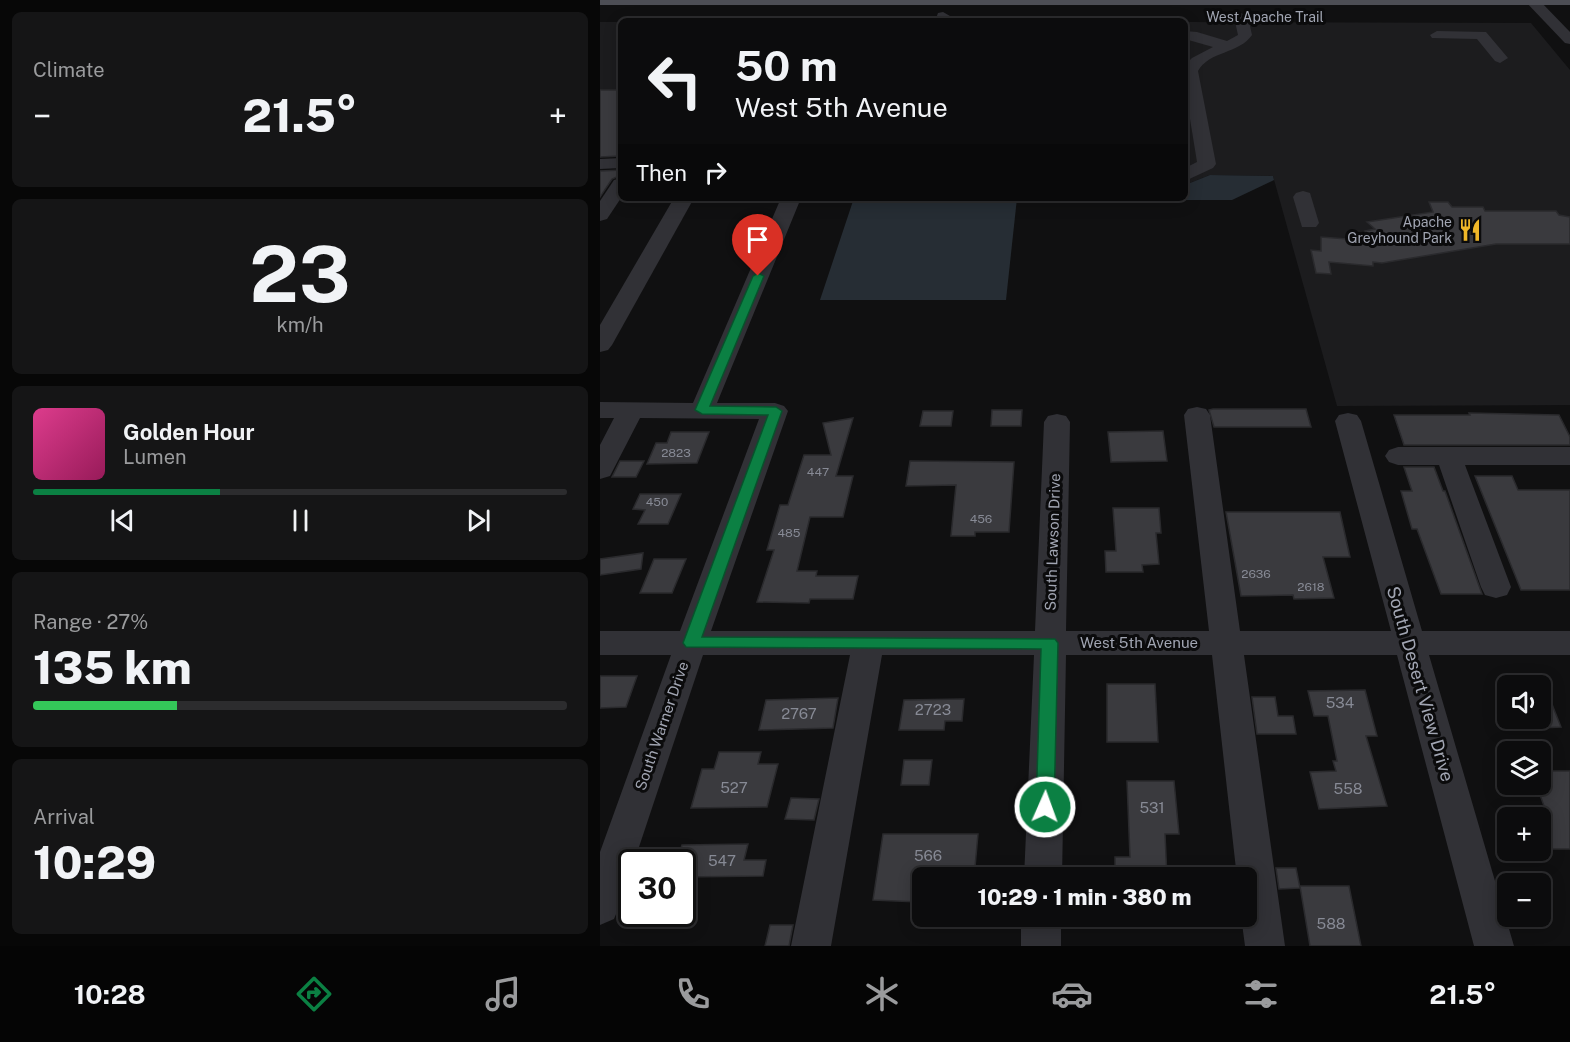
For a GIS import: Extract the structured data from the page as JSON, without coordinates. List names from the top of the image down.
{
  "streets": {
    "main road": ["West Apache Trail"],
    "street": [
      "South Lawson Drive",
      "West 5th Avenue",
      "South Desert View Drive",
      "South Warner Drive"
    ]
  },
  "crossings": [
    ["South Lawson Drive", "West 5th Avenue"],
    ["West 5th Avenue", "South Desert View Drive"],
    ["West 5th Avenue", "South Warner Drive"]
  ],
  "places": {
    "restaurant": ["Apache Greyhound Park"]
  },
  "house_numbers": [
    "2823",
    "447",
    "450",
    "456",
    "485",
    "2636",
    "2618",
    "534",
    "2723",
    "2767",
    "527",
    "558",
    "531",
    "566",
    "547",
    "588"
  ],
  "page": {
    "tile": [
      "Climate",
      ["23", "km/h"],
      ["Range · 27%", "135 km"],
      ["Arrival", "10:29"]
    ],
    "turn": ["50 m", "West 5th Avenue"],
    "heat": ["−", "21.5°", "+"],
    "then": "Then",
    "song": ["Golden Hour", "Lumen"],
    "map_buttons": ["+", "−"],
    "limit": "30",
    "trip": "10:29 · 1 min · 380 m",
    "tabs": ["10:28", "21.5°"]
  }
}
